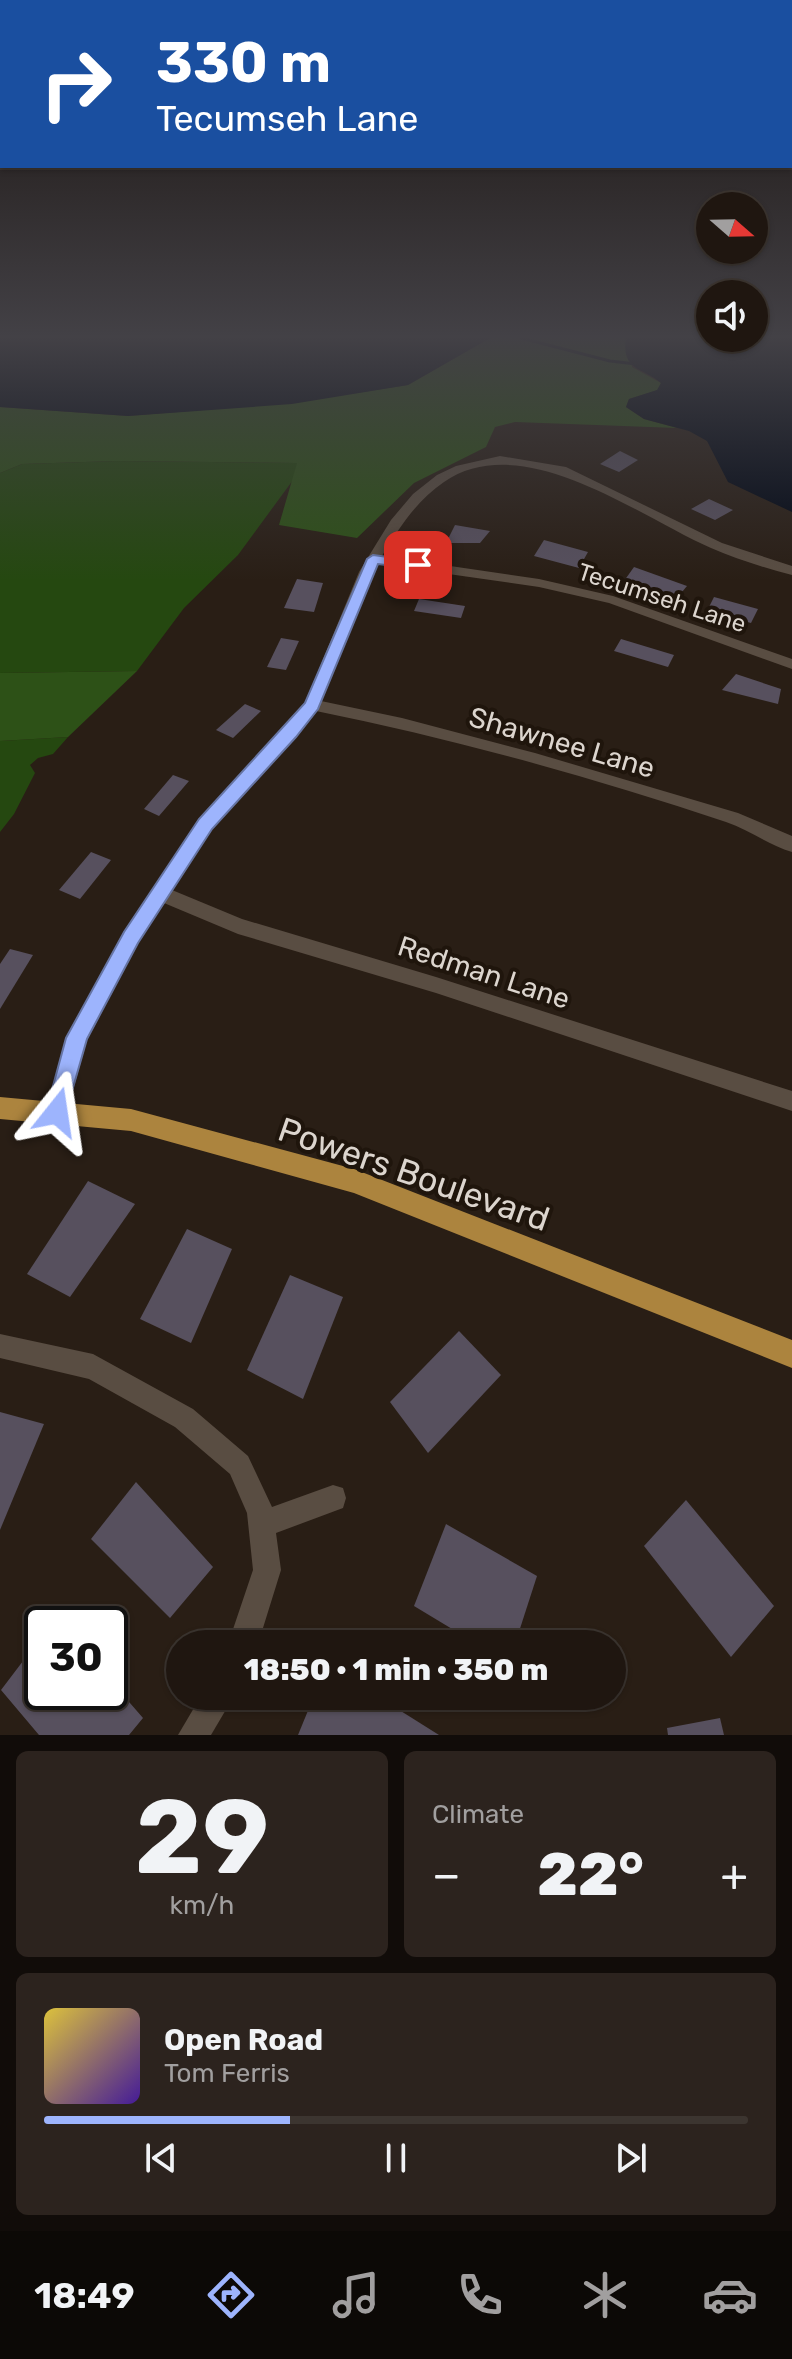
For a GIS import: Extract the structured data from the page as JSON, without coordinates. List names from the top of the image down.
{
  "streets": {
    "main road": ["Powers Boulevard"],
    "street": ["Tecumseh Lane", "Shawnee Lane", "Redman Lane"]
  },
  "north": "right",
  "page": {
    "turn": ["330 m", "Tecumseh Lane"],
    "limit": "30",
    "trip": "18:50 · 1 min · 350 m",
    "tile": [
      ["29", "km/h"],
      "Climate"
    ],
    "heat": ["−", "22°", "+"],
    "song": ["Open Road", "Tom Ferris"],
    "tabs": "18:49"
  }
}
